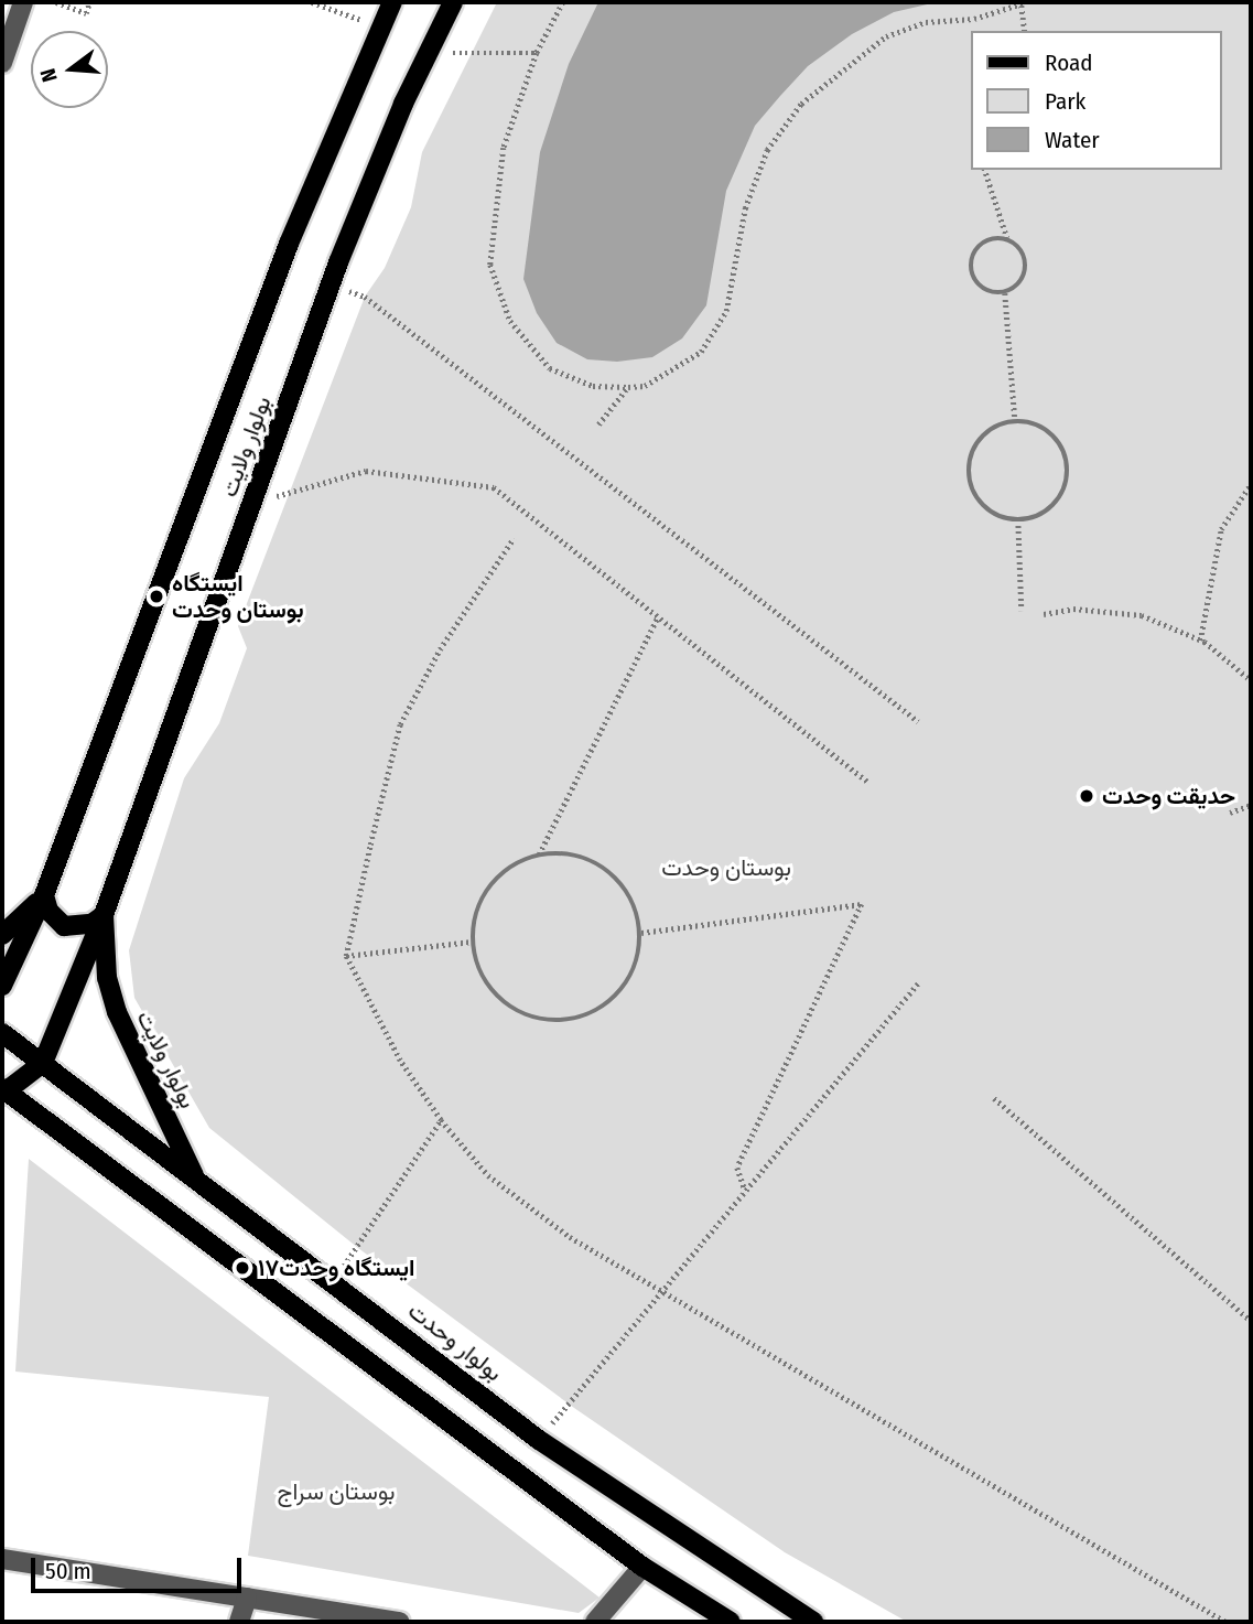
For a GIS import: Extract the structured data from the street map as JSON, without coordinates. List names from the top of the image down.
{
  "streets": {
    "main road": ["بولوار ولایت", "بولوار وحدت"]
  },
  "crossings": [
    ["بولوار ولایت", "بولوار وحدت"]
  ],
  "parks": ["بوستان وحدت", "بوستان سراج"],
  "places": ["ایستگاه بوستان وحدت", "حدیقت وحدت", "ایستگاه وحدت۱۷"],
  "legend": ["Road", "Park", "Water"],
  "scale_bar": "50 m",
  "north": "left"
}
